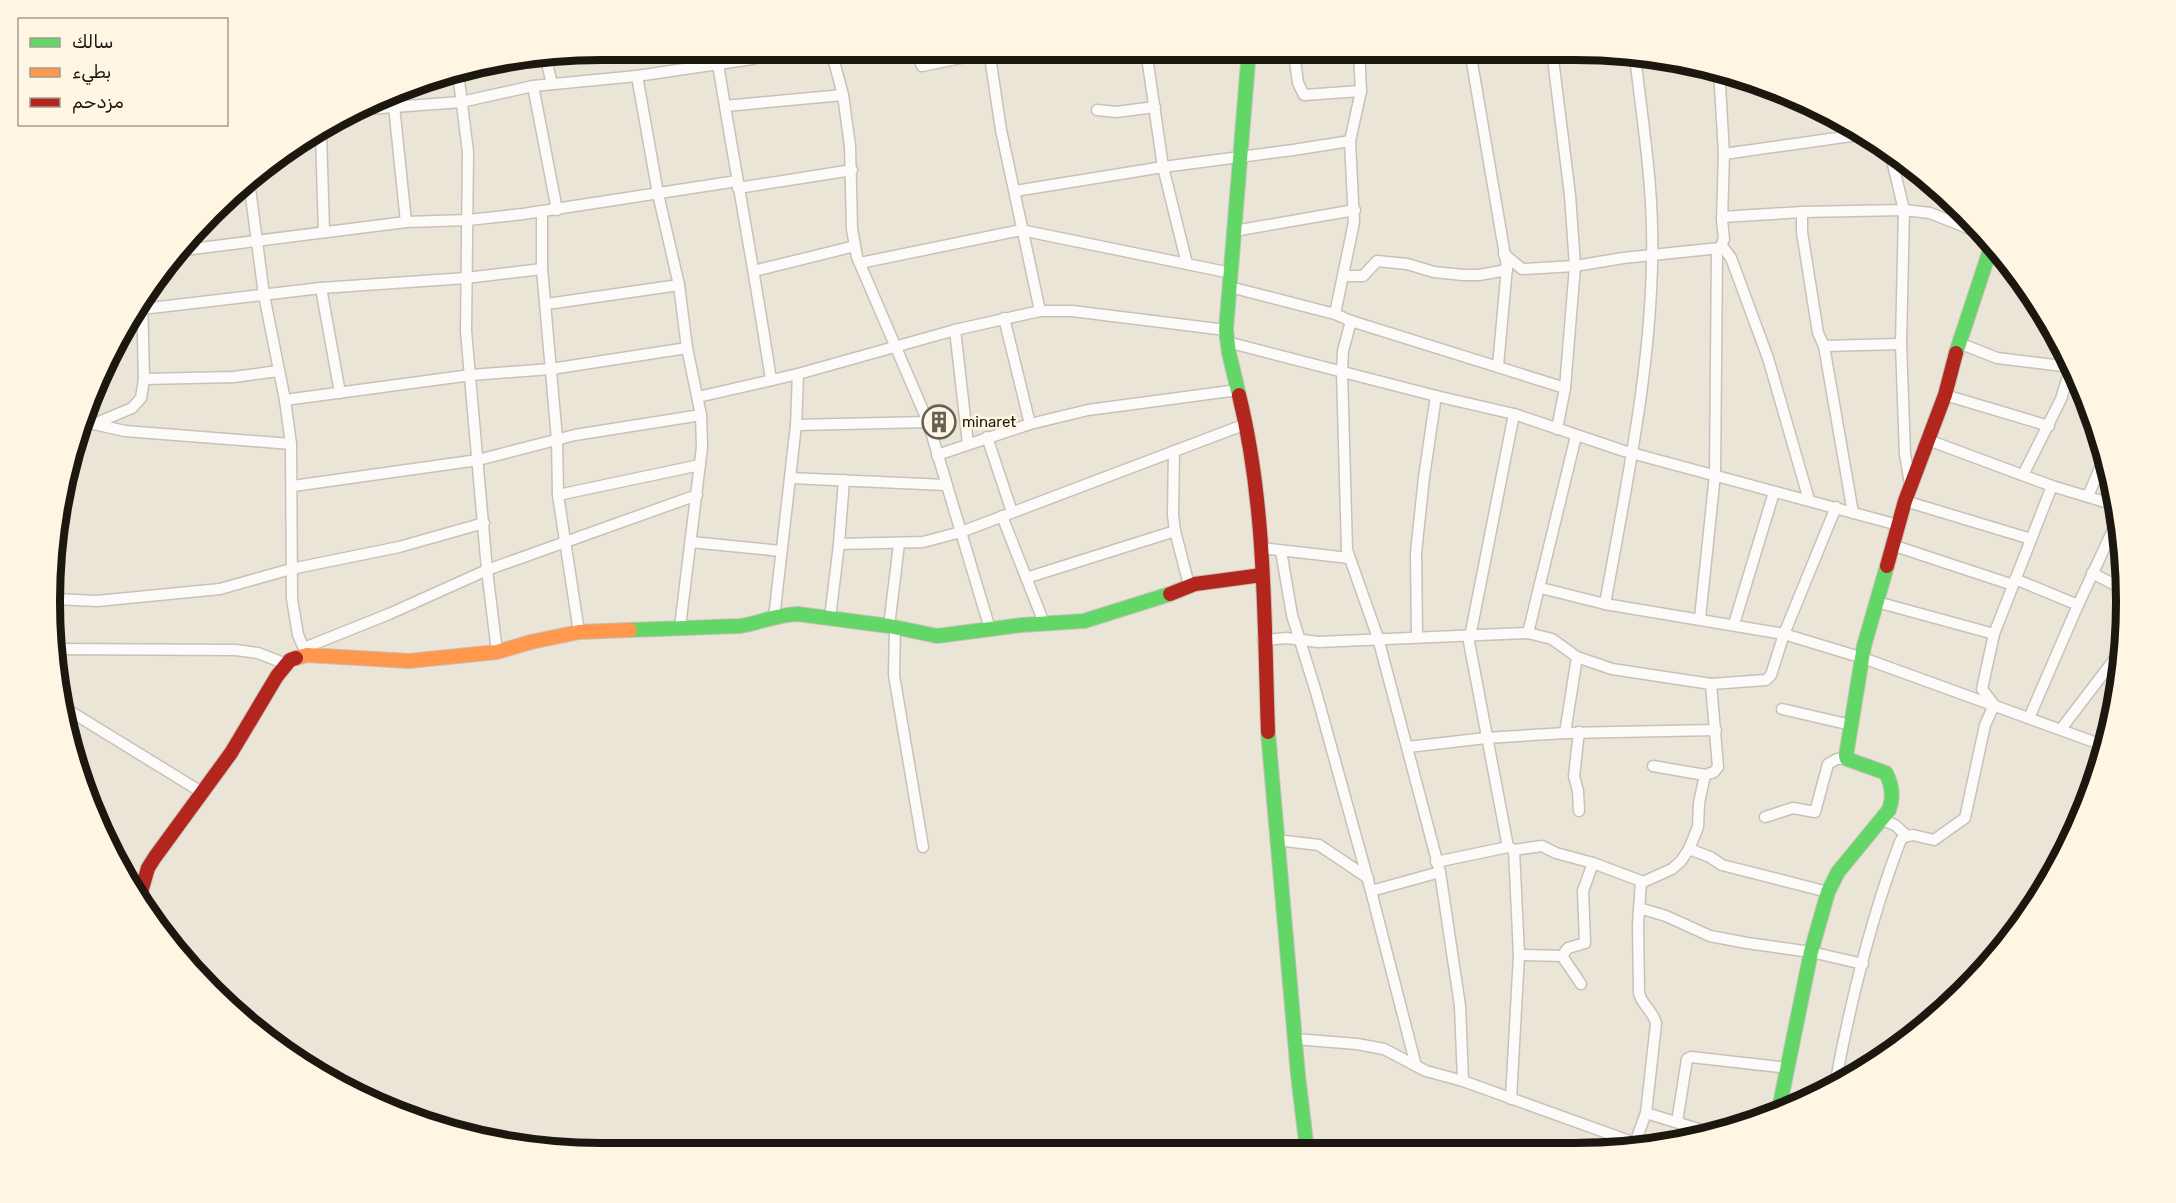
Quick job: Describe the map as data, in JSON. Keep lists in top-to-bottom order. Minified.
{"places":{"building":["minaret"]},"legend":["سالك","بطيء","مزدحم"]}
